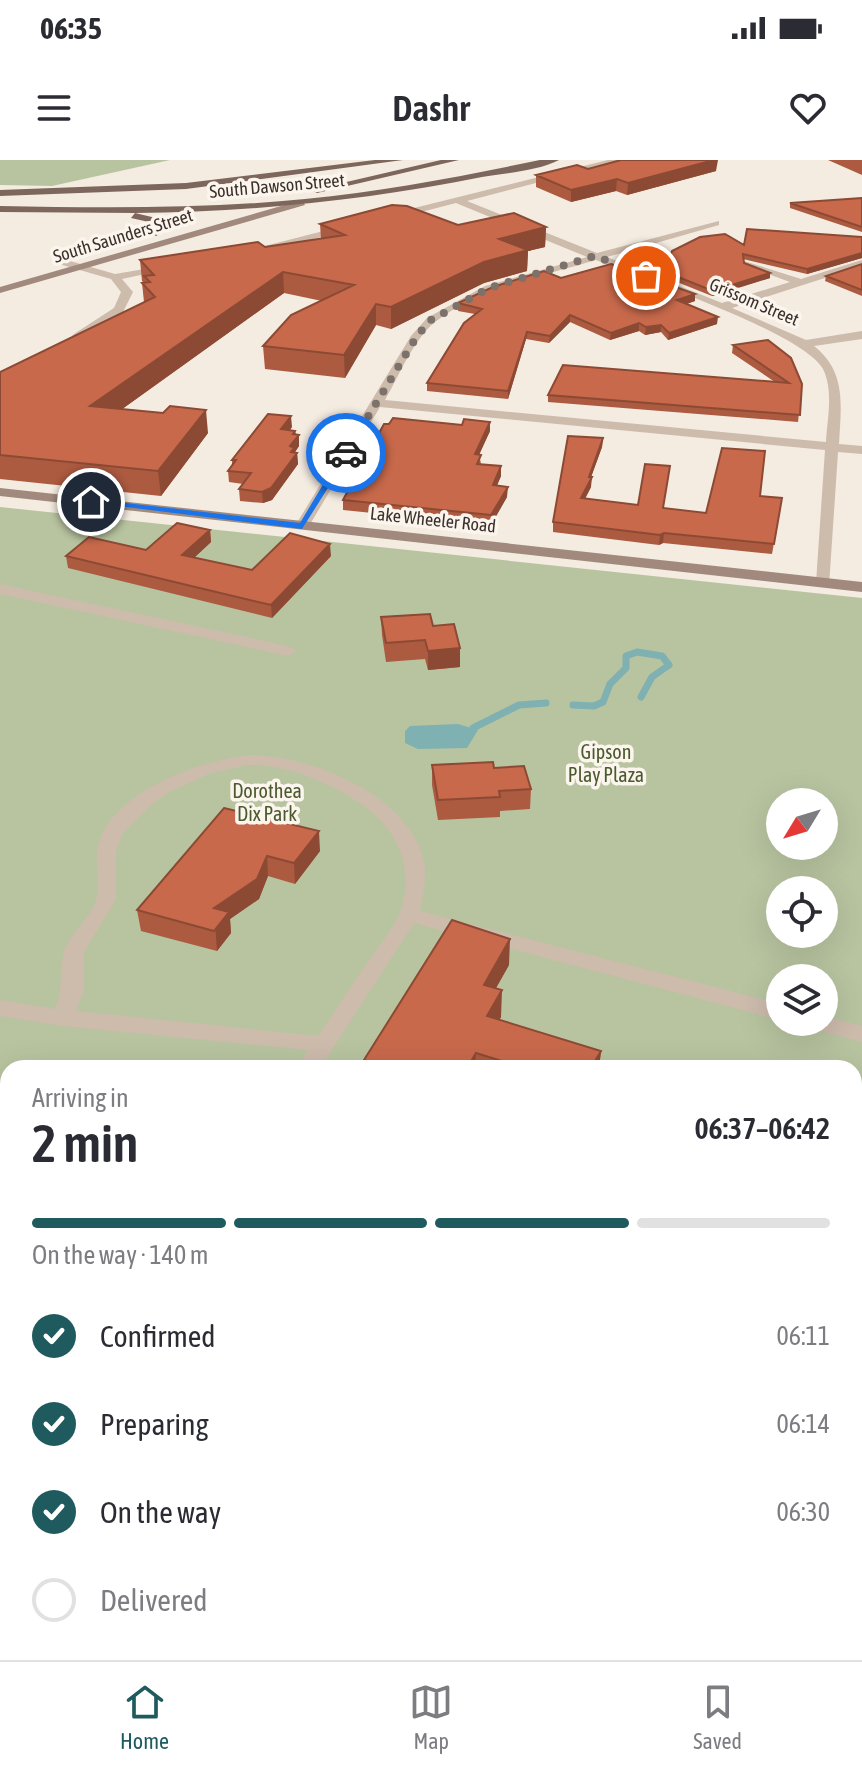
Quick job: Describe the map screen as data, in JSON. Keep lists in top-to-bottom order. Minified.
{"streets":{"main road":["South Dawson Street","South Saunders Street","Lake Wheeler Road"],"street":["Grissom Street"]},"crossings":[["South Dawson Street","South Saunders Street"],["Grissom Street","Lake Wheeler Road"]],"parks":["Gipson Play Plaza","Dorothea Dix Park"],"north":"bottom left","page":{"status":"06:35","header":"Dashr","heading":["2 min","Arriving in","06:37–06:42"],"bar":"On the way · 140 m","list":[["Confirmed","06:11"],["Preparing","06:14"],["On the way","06:30"],"Delivered"],"tabs":["Home","Map","Saved"]}}
